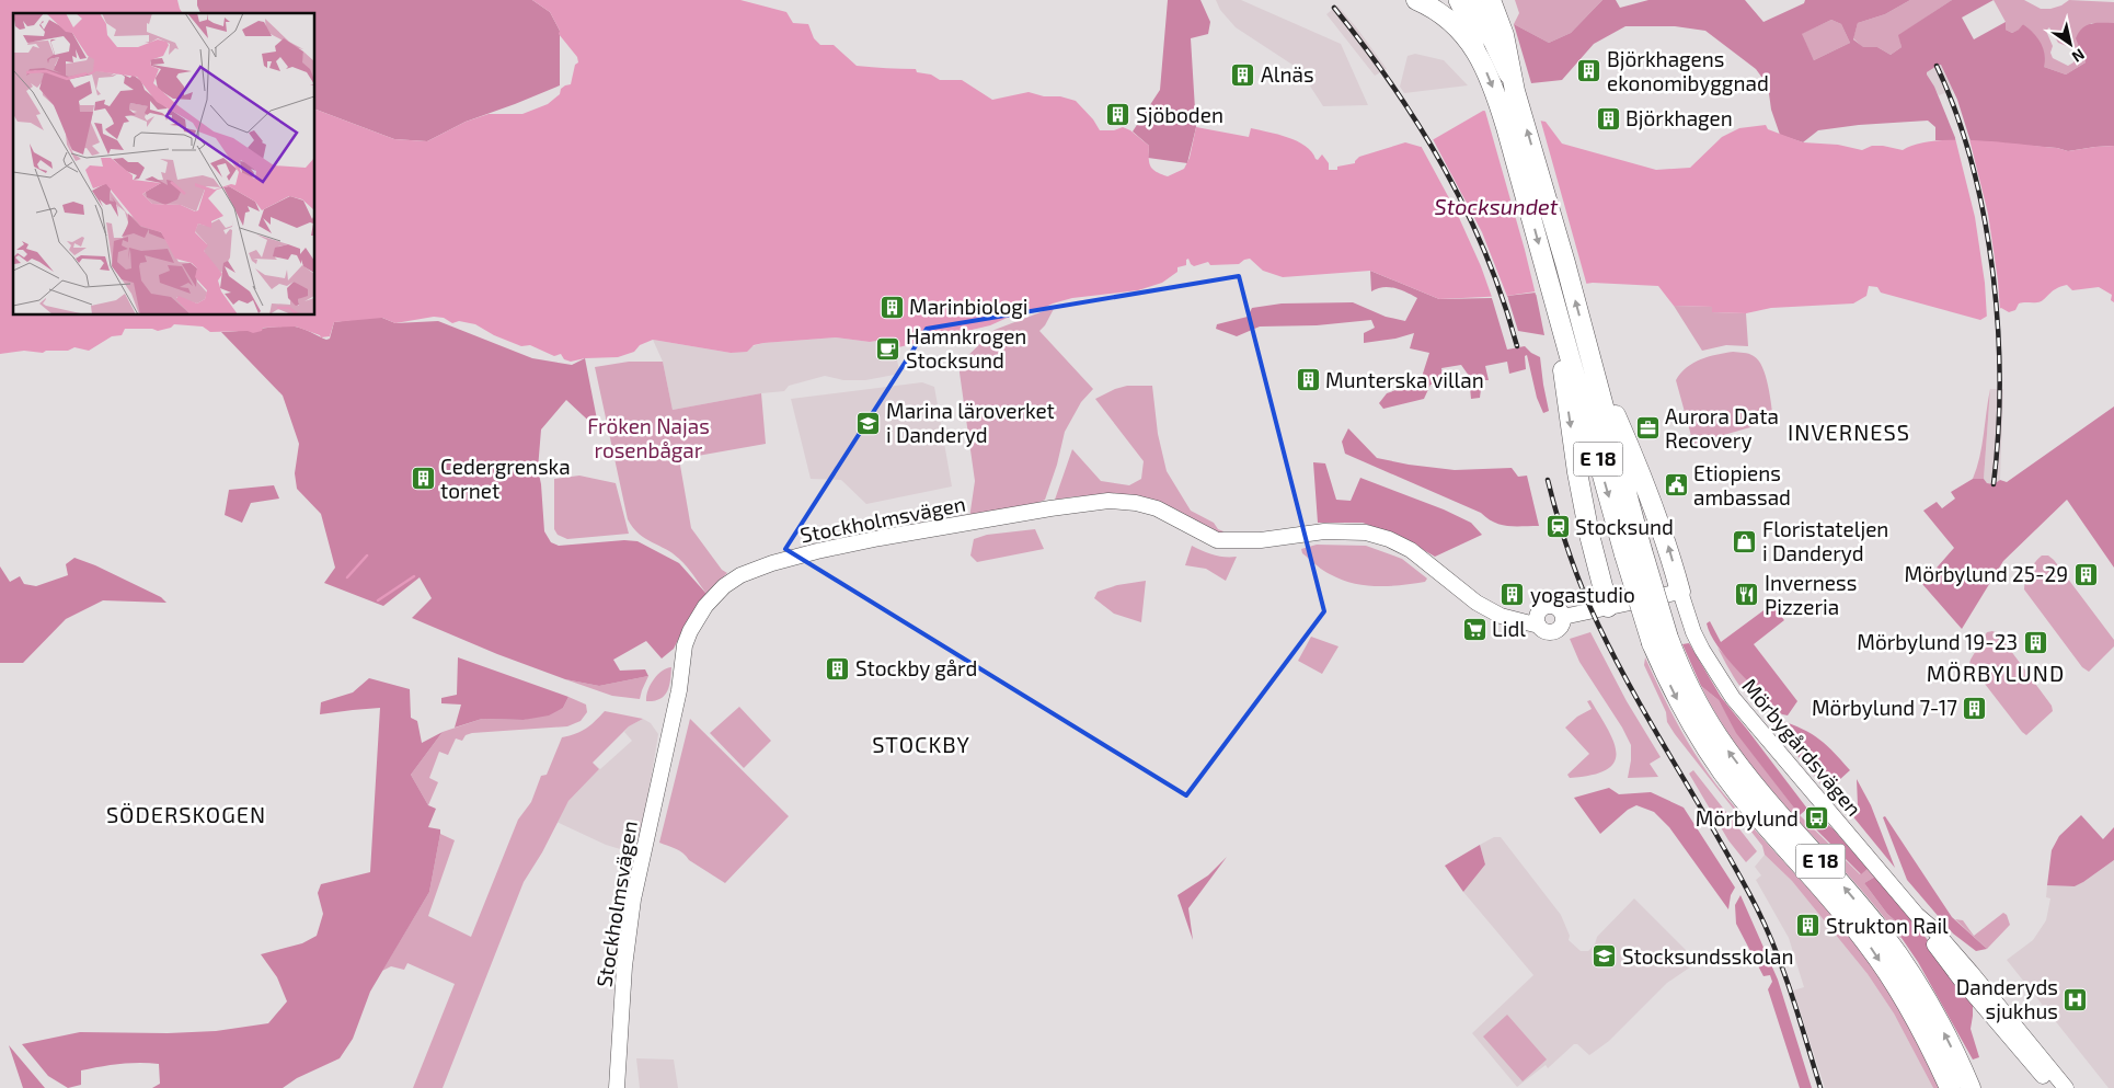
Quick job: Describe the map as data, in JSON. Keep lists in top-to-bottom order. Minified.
{"streets":{"highway":["E 18"],"street":["Stockholmsvägen","Mörbygårdsvägen"]},"districts":["INVERNESS","MÖRBYLUND","STOCKBY","SÖDERSKOGEN"],"water":["Stocksundet"],"parks":["Fröken Najas rosenbågar"],"places":{"building":["Björkhagens ekonomibyggnad","Alnäs","Sjöboden","Björkhagen","Marinbiologi","Munterska villan","Cedergrenska tornet","Mörbylund 25-29","yogastudio","Mörbylund 19-23","Stockby gård","Mörbylund 7-17","Strukton Rail"],"cafe":["Hamnkrogen Stocksund"],"school or university":["Marina läroverket i Danderyd","Stocksundsskolan"],"office":["Aurora Data Recovery"],"public building":["Etiopiens ambassad"],"station":["Stocksund"],"shop":["Floristateljen i Danderyd"],"restaurant":["Inverness Pizzeria"],"supermarket":["Lidl"],"bus stop":["Mörbylund"],"hospital":["Danderyds sjukhus"]},"north":"bottom right"}
